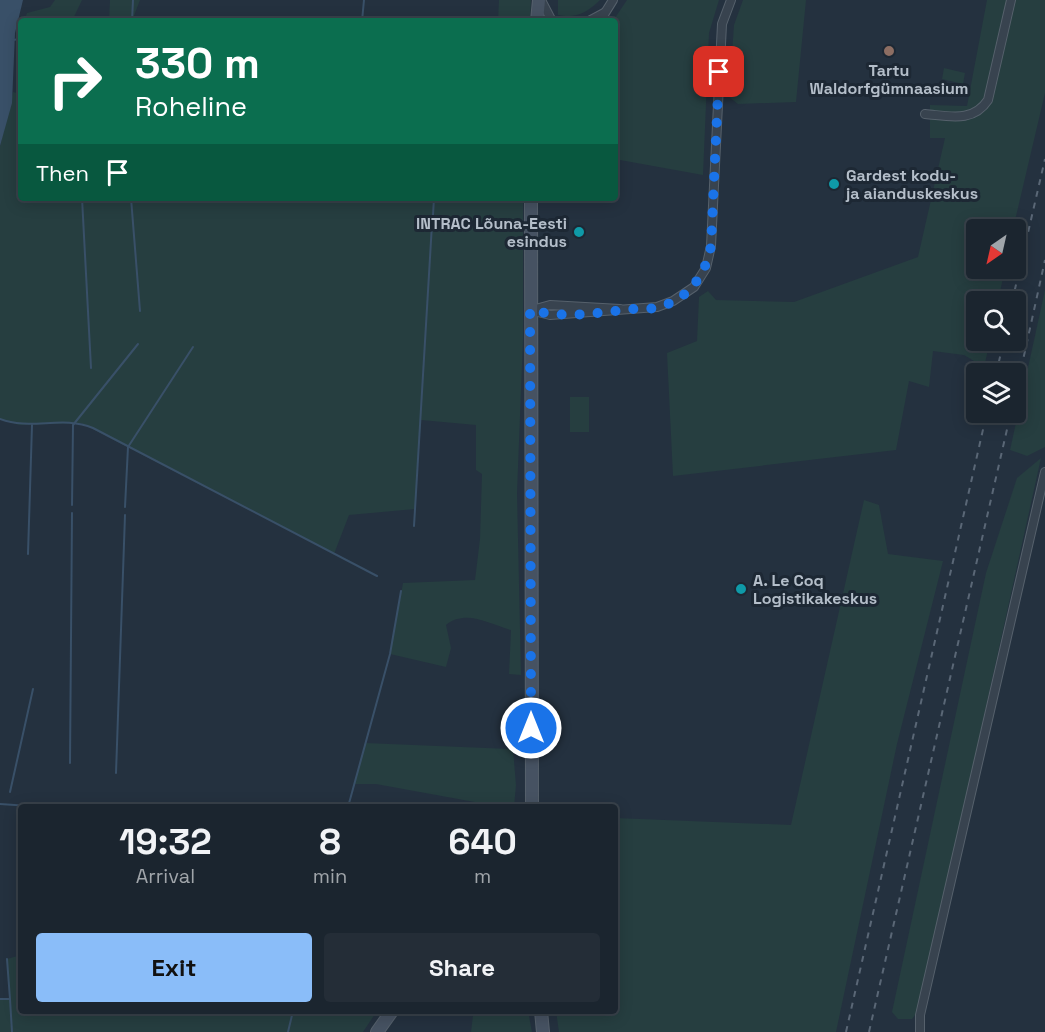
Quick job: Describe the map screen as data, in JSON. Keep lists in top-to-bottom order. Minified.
{"places":["Tartu Waldorfgümnaasium","Gardest kodu- ja aianduskeskus","INTRAC Lõuna-Eesti esindus","A. Le Coq Logistikakeskus"],"north":"bottom left","page":{"turn":["330 m","Roheline"],"then":"Then","eta":["19:32","Arrival","8","min","640","m"],"buttons":["Exit","Share"]}}
